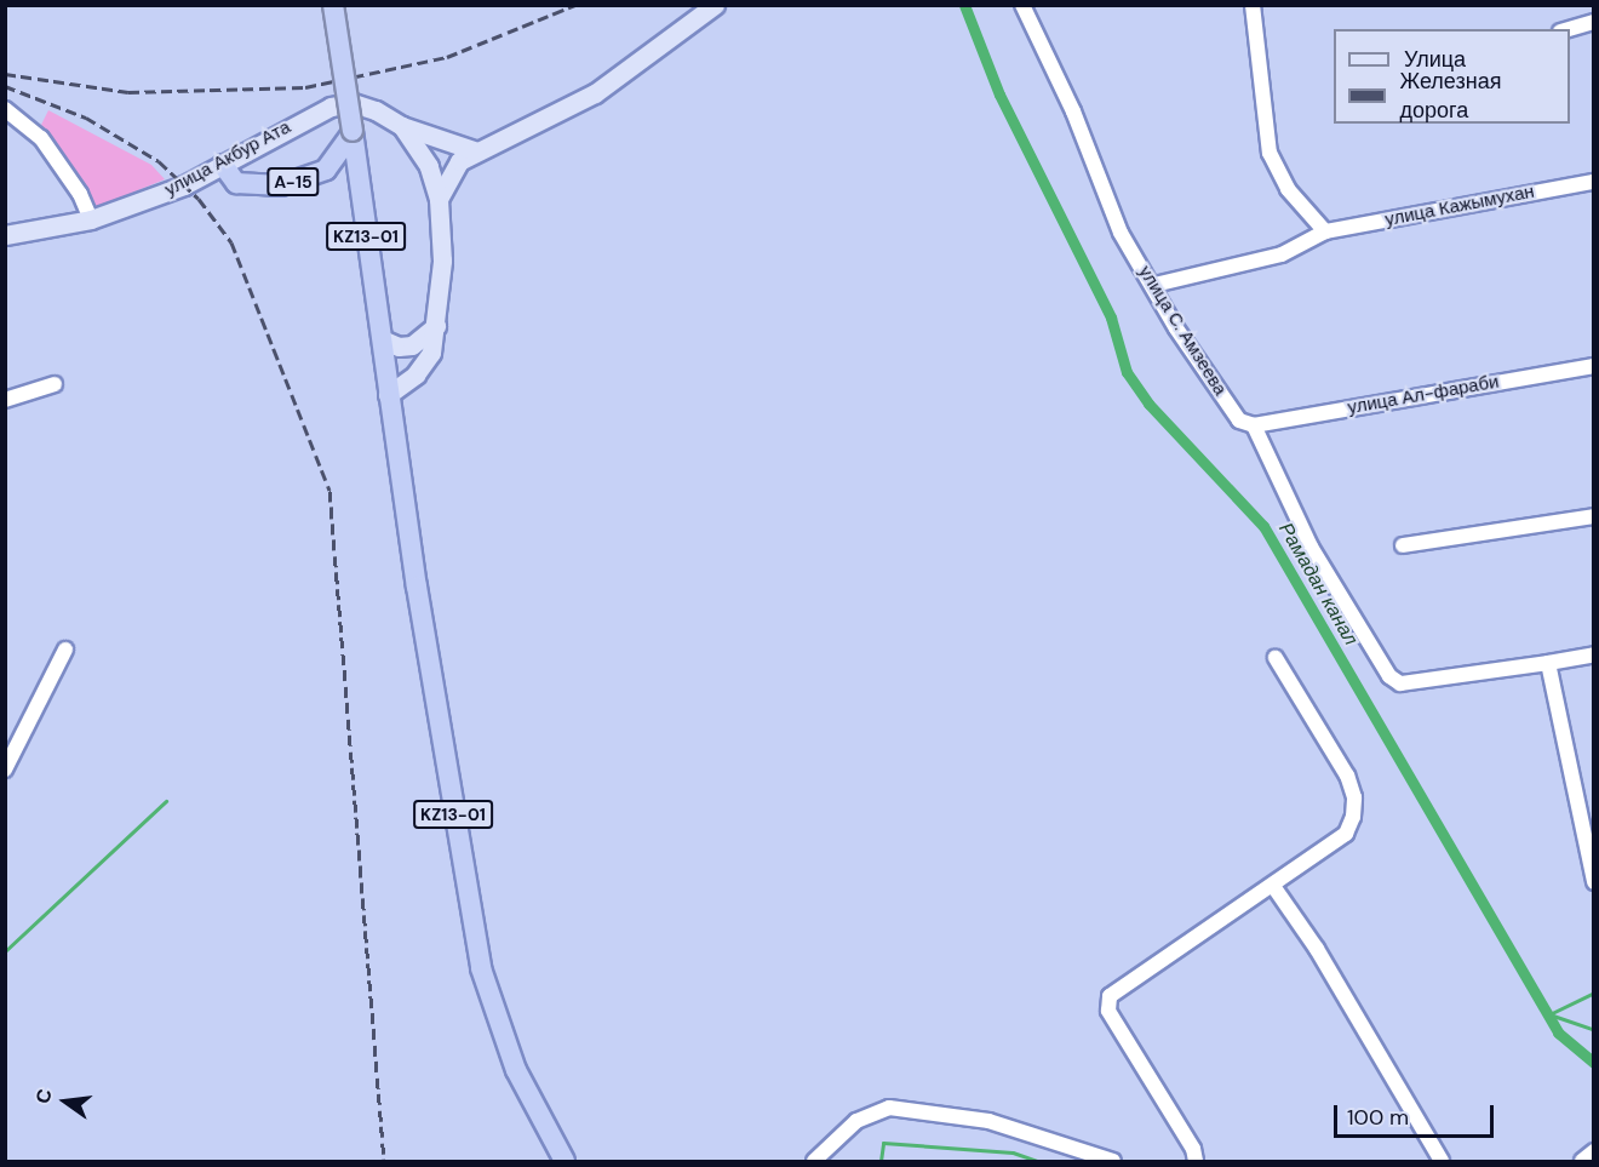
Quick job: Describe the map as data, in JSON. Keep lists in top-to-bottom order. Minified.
{"streets":{"highway":["A-15","KZ13-01"],"main road":["улица Акбур Ата"],"street":["улица Кажымухан","улица С. Амзеева","улица Ал-фараби"]},"crossings":[["улица Акбур Ата","A-15"],["A-15","KZ13-01"],["улица Кажымухан","улица С. Амзеева"],["улица С. Амзеева","улица Ал-фараби"]],"water":["Рамадан канал"],"legend":["Улица","Железная дорога"],"scale_bar":"100 m","north":"left"}
